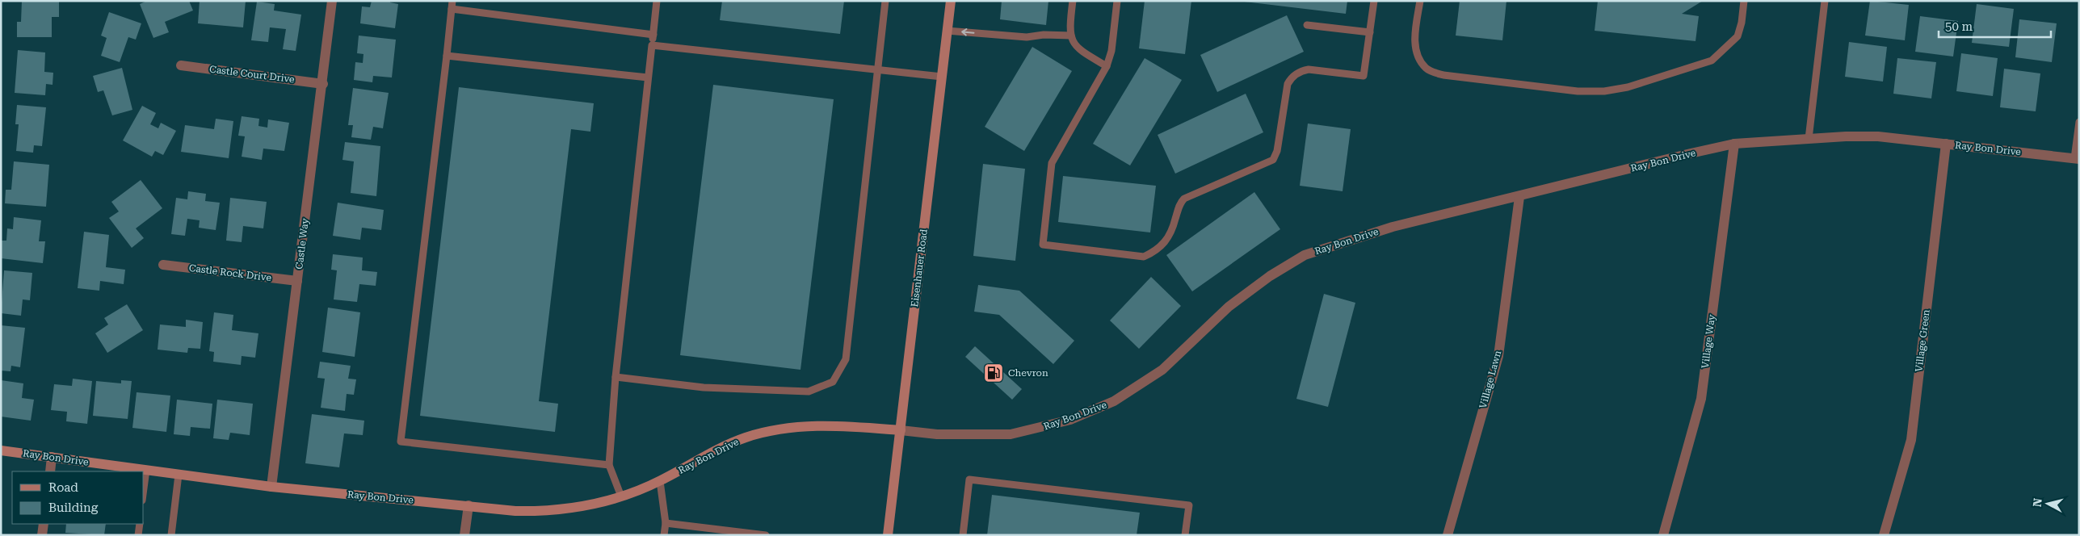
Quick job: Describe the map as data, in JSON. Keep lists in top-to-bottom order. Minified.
{"streets":{"street":["Castle Court Drive","Ray Bon Drive","Castle Way","Eisenhauer Road","Castle Rock Drive","Village Green","Village Way","Village Lawn"]},"crossings":[["Castle Court Drive","Castle Way"],["Ray Bon Drive","Castle Way"],["Ray Bon Drive","Eisenhauer Road"],["Ray Bon Drive","Village Green"],["Ray Bon Drive","Village Way"],["Ray Bon Drive","Village Lawn"],["Castle Way","Castle Rock Drive"]],"places":{"fuel station":["Chevron"]},"legend":["Road","Building"],"scale_bar":"50 m","north":"left"}
